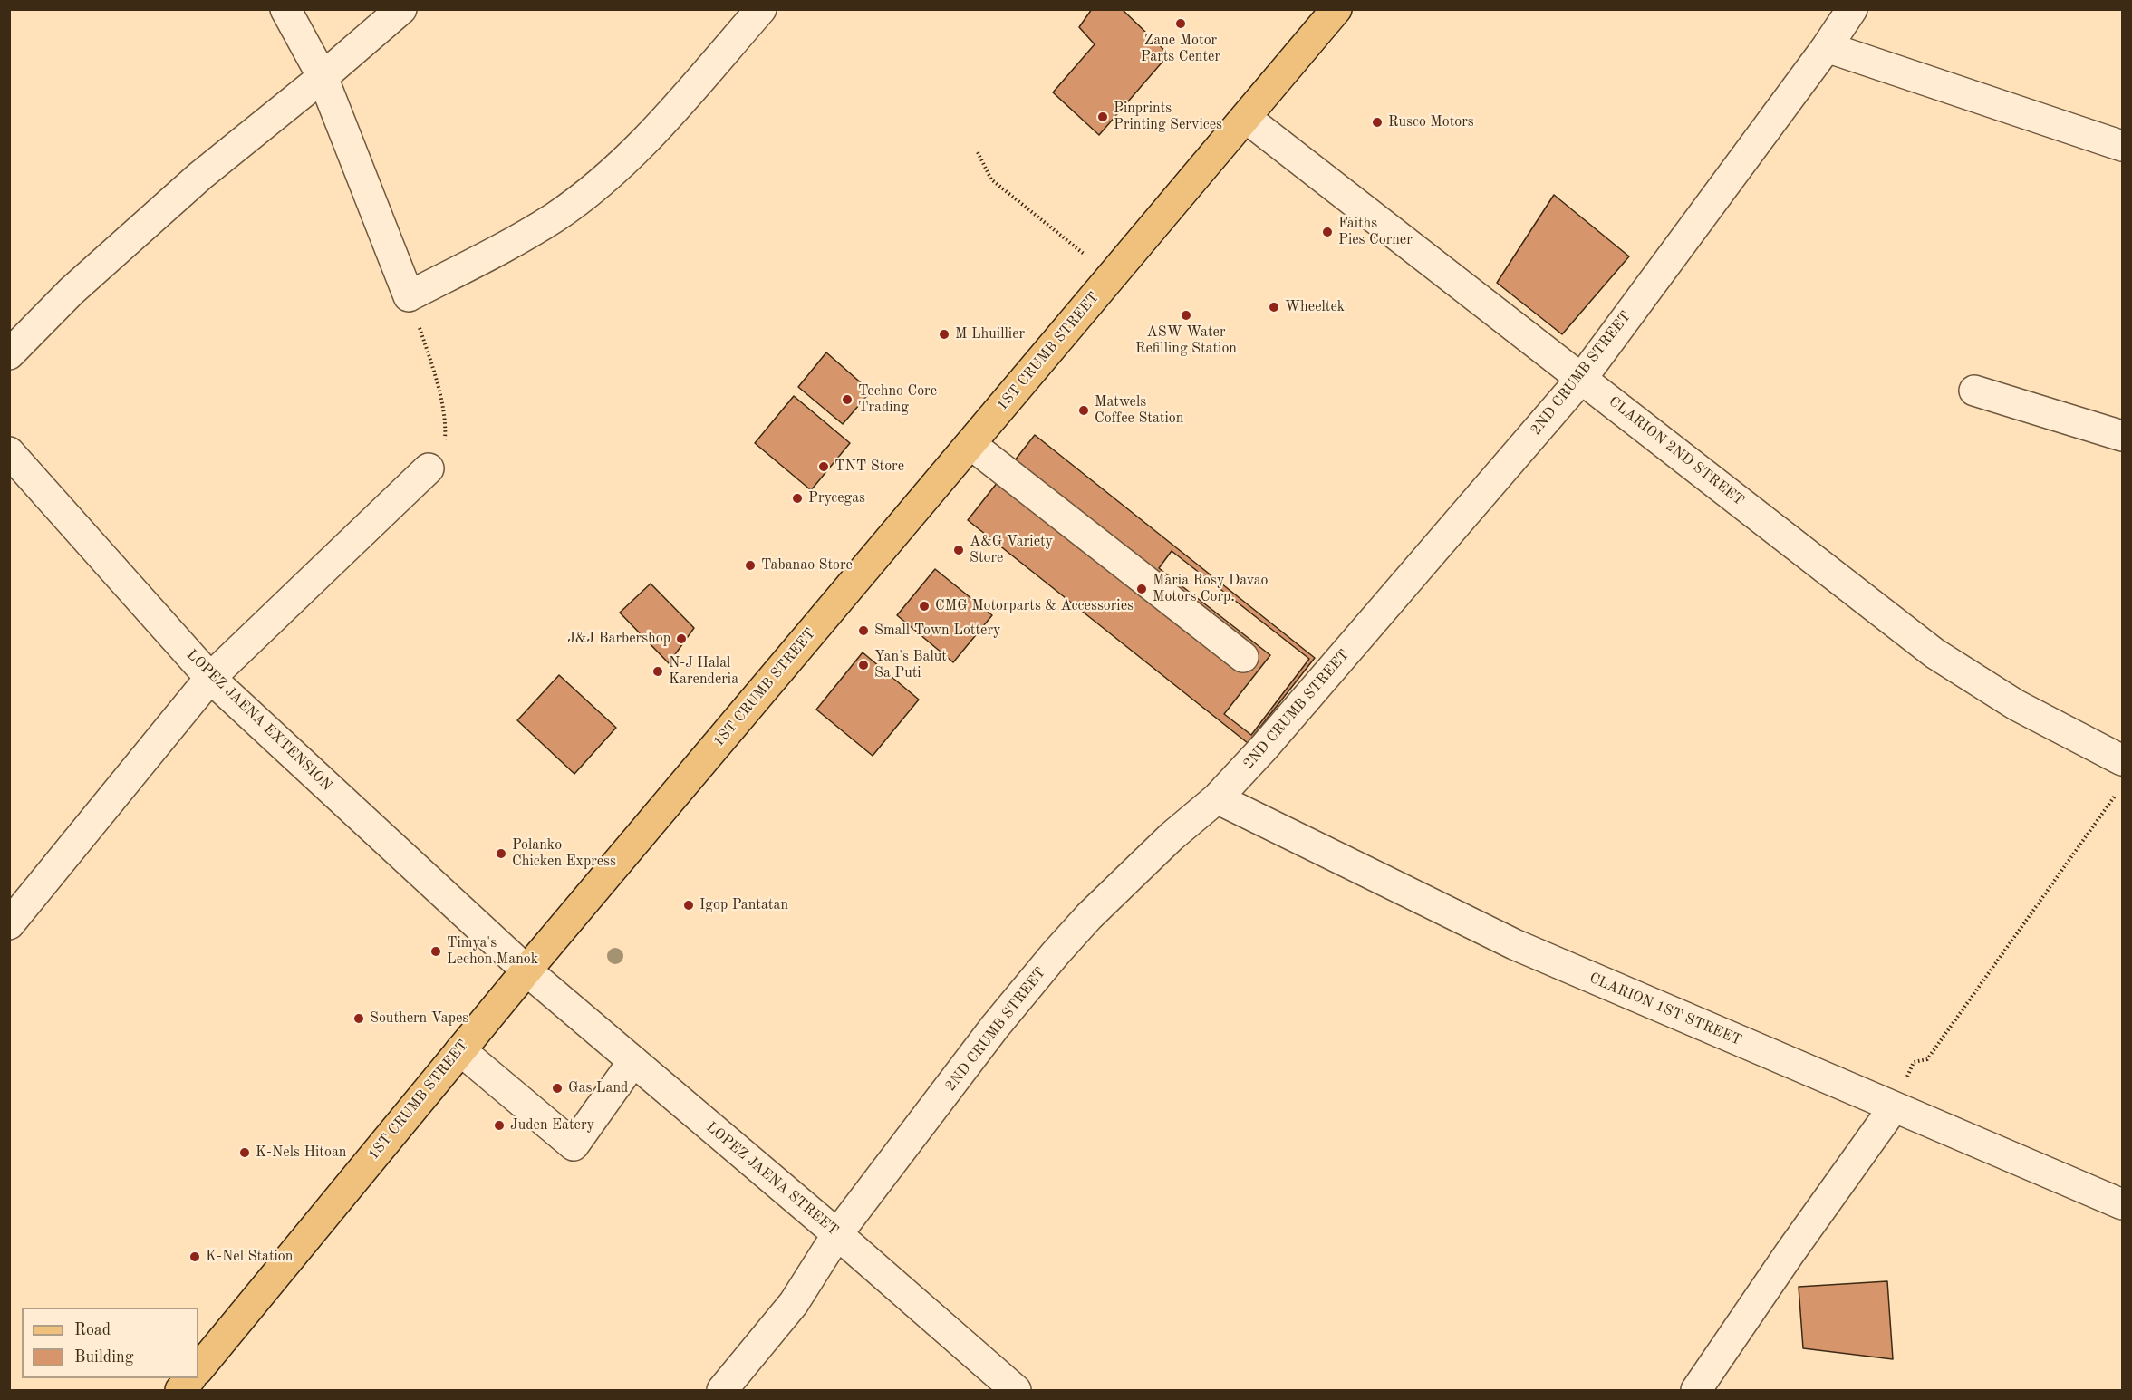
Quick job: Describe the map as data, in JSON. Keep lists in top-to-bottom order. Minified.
{"streets":{"main road":["1ST CRUMB STREET"],"street":["2ND CRUMB STREET","CLARION 2ND STREET","LOPEZ JAENA EXTENSION","CLARION 1ST STREET","LOPEZ JAENA STREET"]},"crossings":[["1ST CRUMB STREET","CLARION 2ND STREET"],["1ST CRUMB STREET","LOPEZ JAENA EXTENSION"],["1ST CRUMB STREET","LOPEZ JAENA STREET"],["2ND CRUMB STREET","CLARION 2ND STREET"],["2ND CRUMB STREET","CLARION 1ST STREET"],["2ND CRUMB STREET","LOPEZ JAENA STREET"],["LOPEZ JAENA EXTENSION","LOPEZ JAENA STREET"]],"places":["Zane Motor Parts Center","Pinprints Printing Services","Rusco Motors","Faiths Pies Corner","Wheeltek","ASW Water Refilling Station","M Lhuillier","Techno Core Trading","Matwels Coffee Station","TNT Store","Prycegas","A&G Variety Store","Tabanao Store","Maria Rosy Davao Motors Corp.","CMG Motorparts & Accessories","Small Town Lottery","J&J Barbershop","Yan's Balut Sa Puti","N-J Halal Karenderia","Polanko Chicken Express","Igop Pantatan","Timya's Lechon Manok","Southern Vapes","Gas Land","Juden Eatery","K-Nels Hitoan","K-Nel Station"],"legend":["Road","Building"]}
